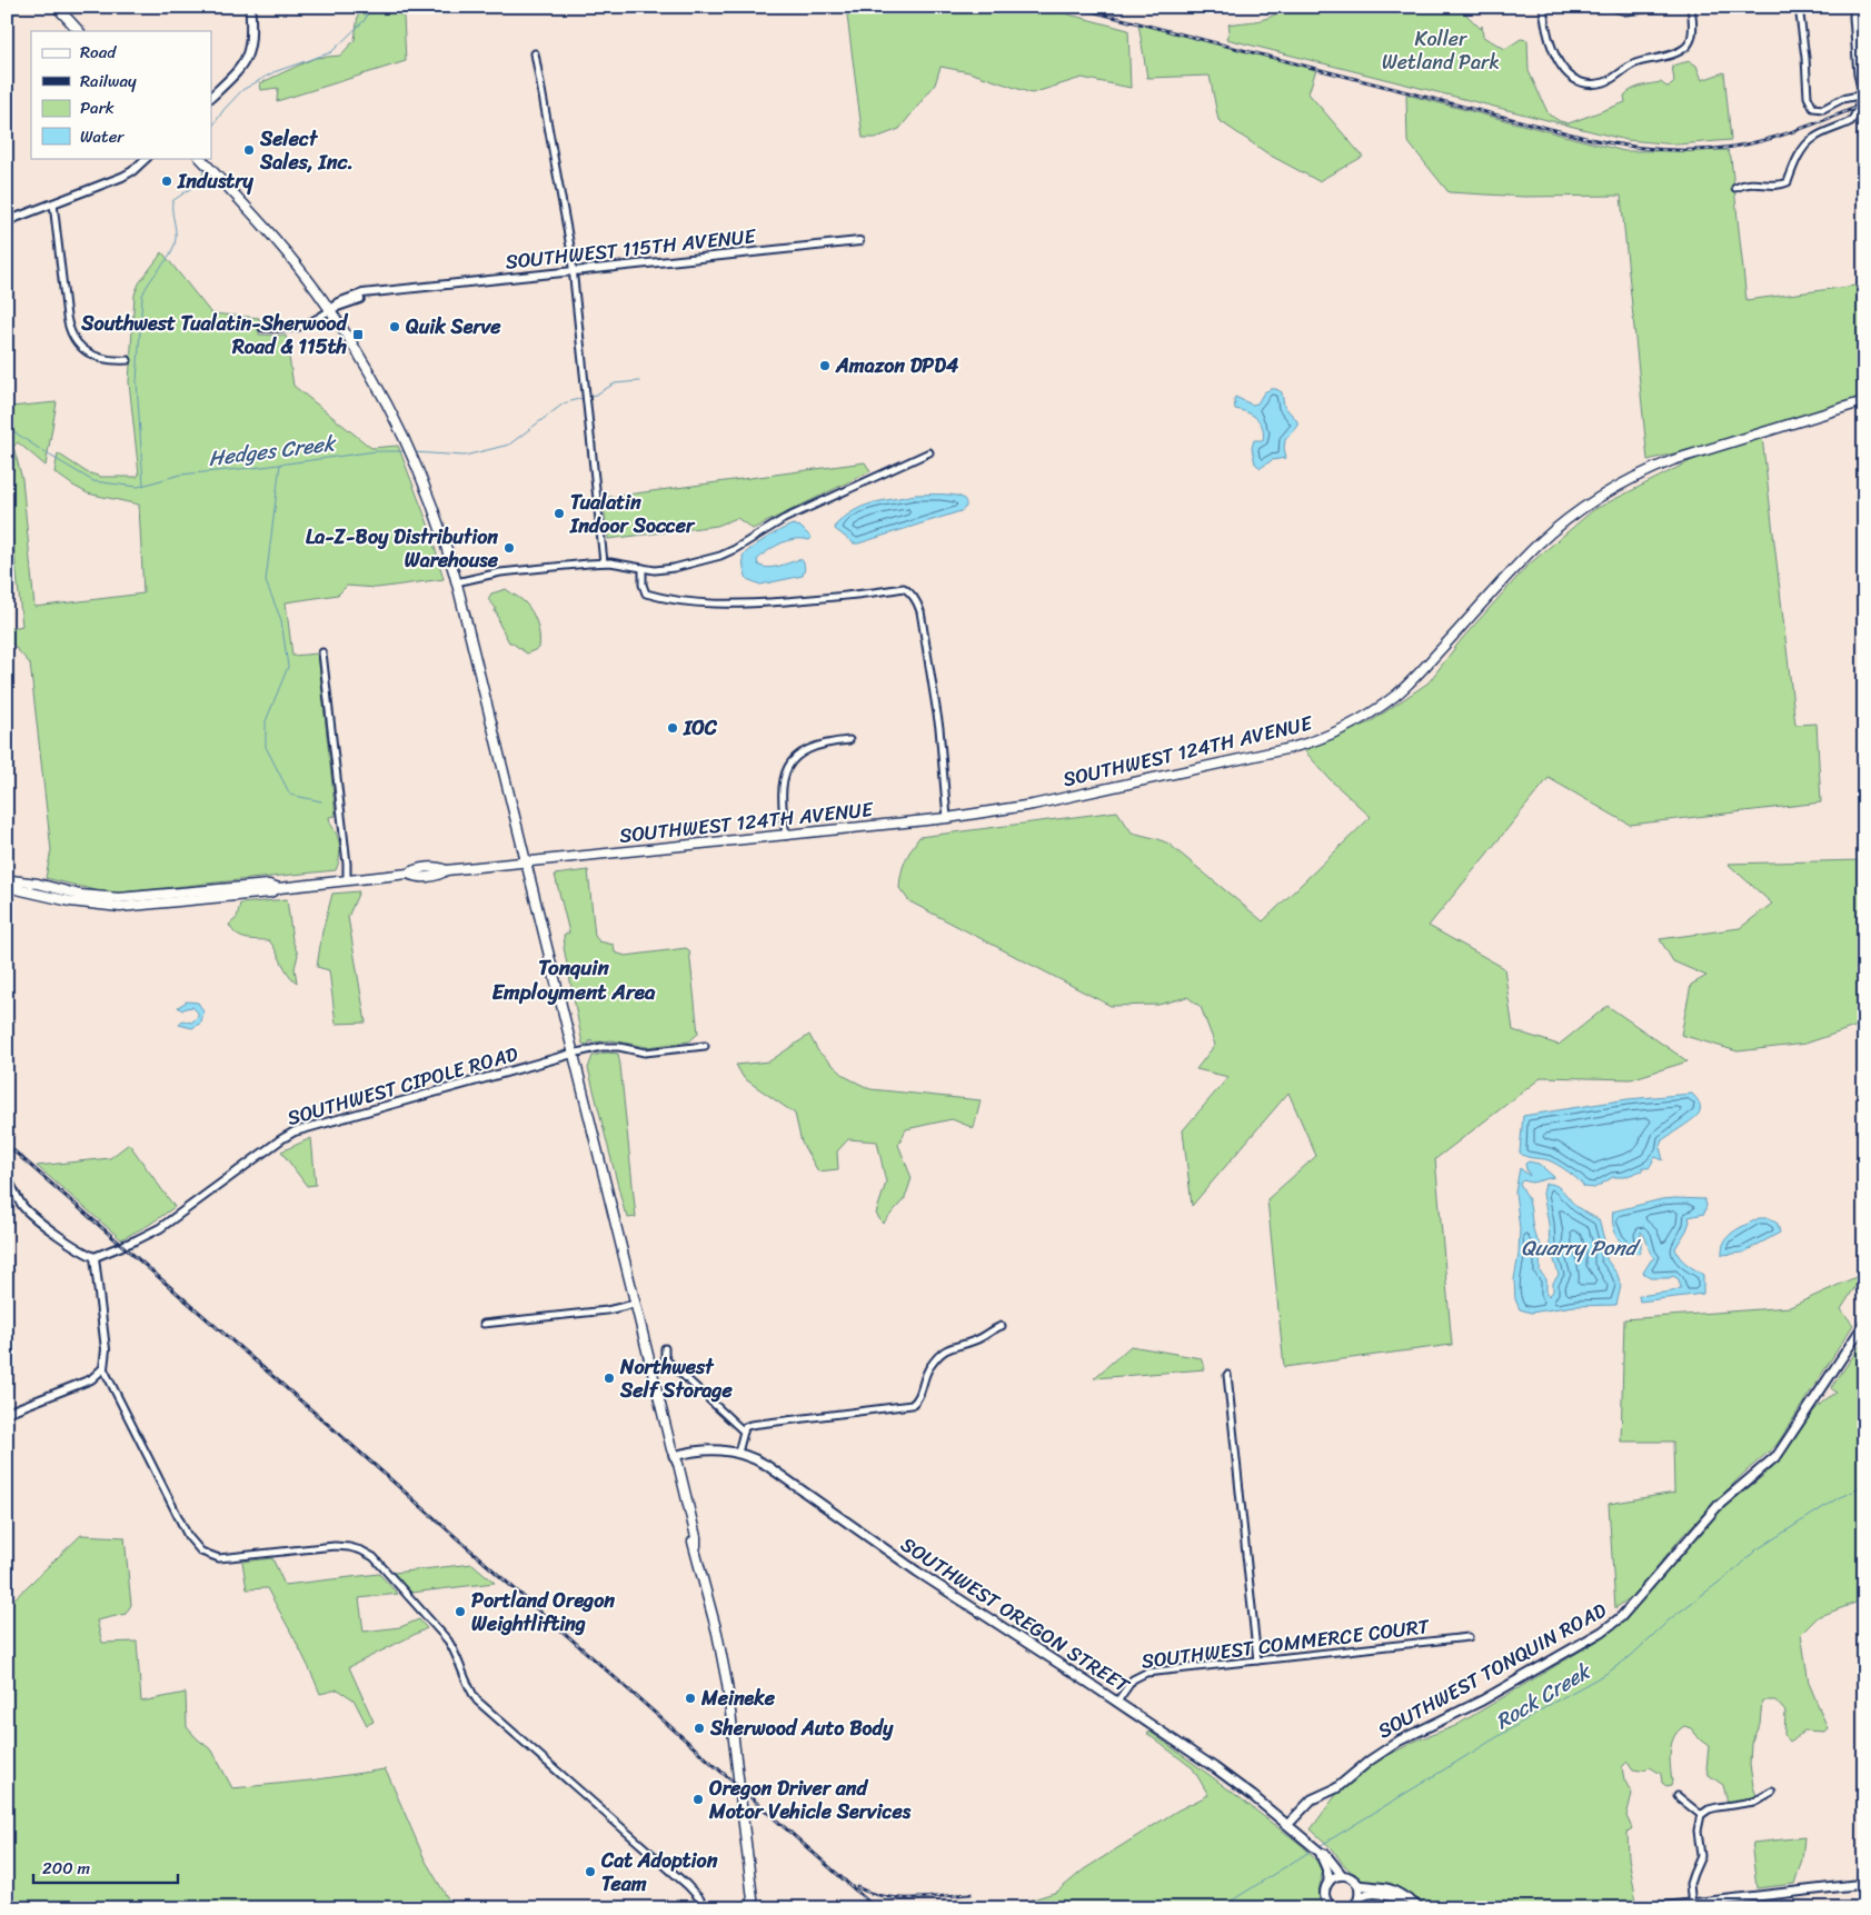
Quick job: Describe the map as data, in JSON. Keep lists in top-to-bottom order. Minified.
{"streets":{"main road":["SOUTHWEST 124TH AVENUE","SOUTHWEST OREGON STREET","SOUTHWEST TONQUIN ROAD"],"street":["SOUTHWEST 115TH AVENUE","SOUTHWEST CIPOLE ROAD","SOUTHWEST COMMERCE COURT"]},"crossings":[["SOUTHWEST OREGON STREET","SOUTHWEST COMMERCE COURT"],["SOUTHWEST OREGON STREET","SOUTHWEST TONQUIN ROAD"]],"districts":["Tonquin Employment Area"],"water":["Hedges Creek","Quarry Pond","Rock Creek"],"parks":["Koller Wetland Park"],"places":{"other":["Select Sales, Inc.","Industry","Quik Serve","Amazon DPD4","Tualatin Indoor Soccer","La-Z-Boy Distribution Warehouse","IOC","Northwest Self Storage","Portland Oregon Weightlifting","Meineke","Sherwood Auto Body","Oregon Driver and Motor Vehicle Services","Cat Adoption Team"],"transit":["Southwest Tualatin-Sherwood Road & 115th"]},"legend":["Road","Railway","Park","Water"],"scale_bar":"200 m"}
